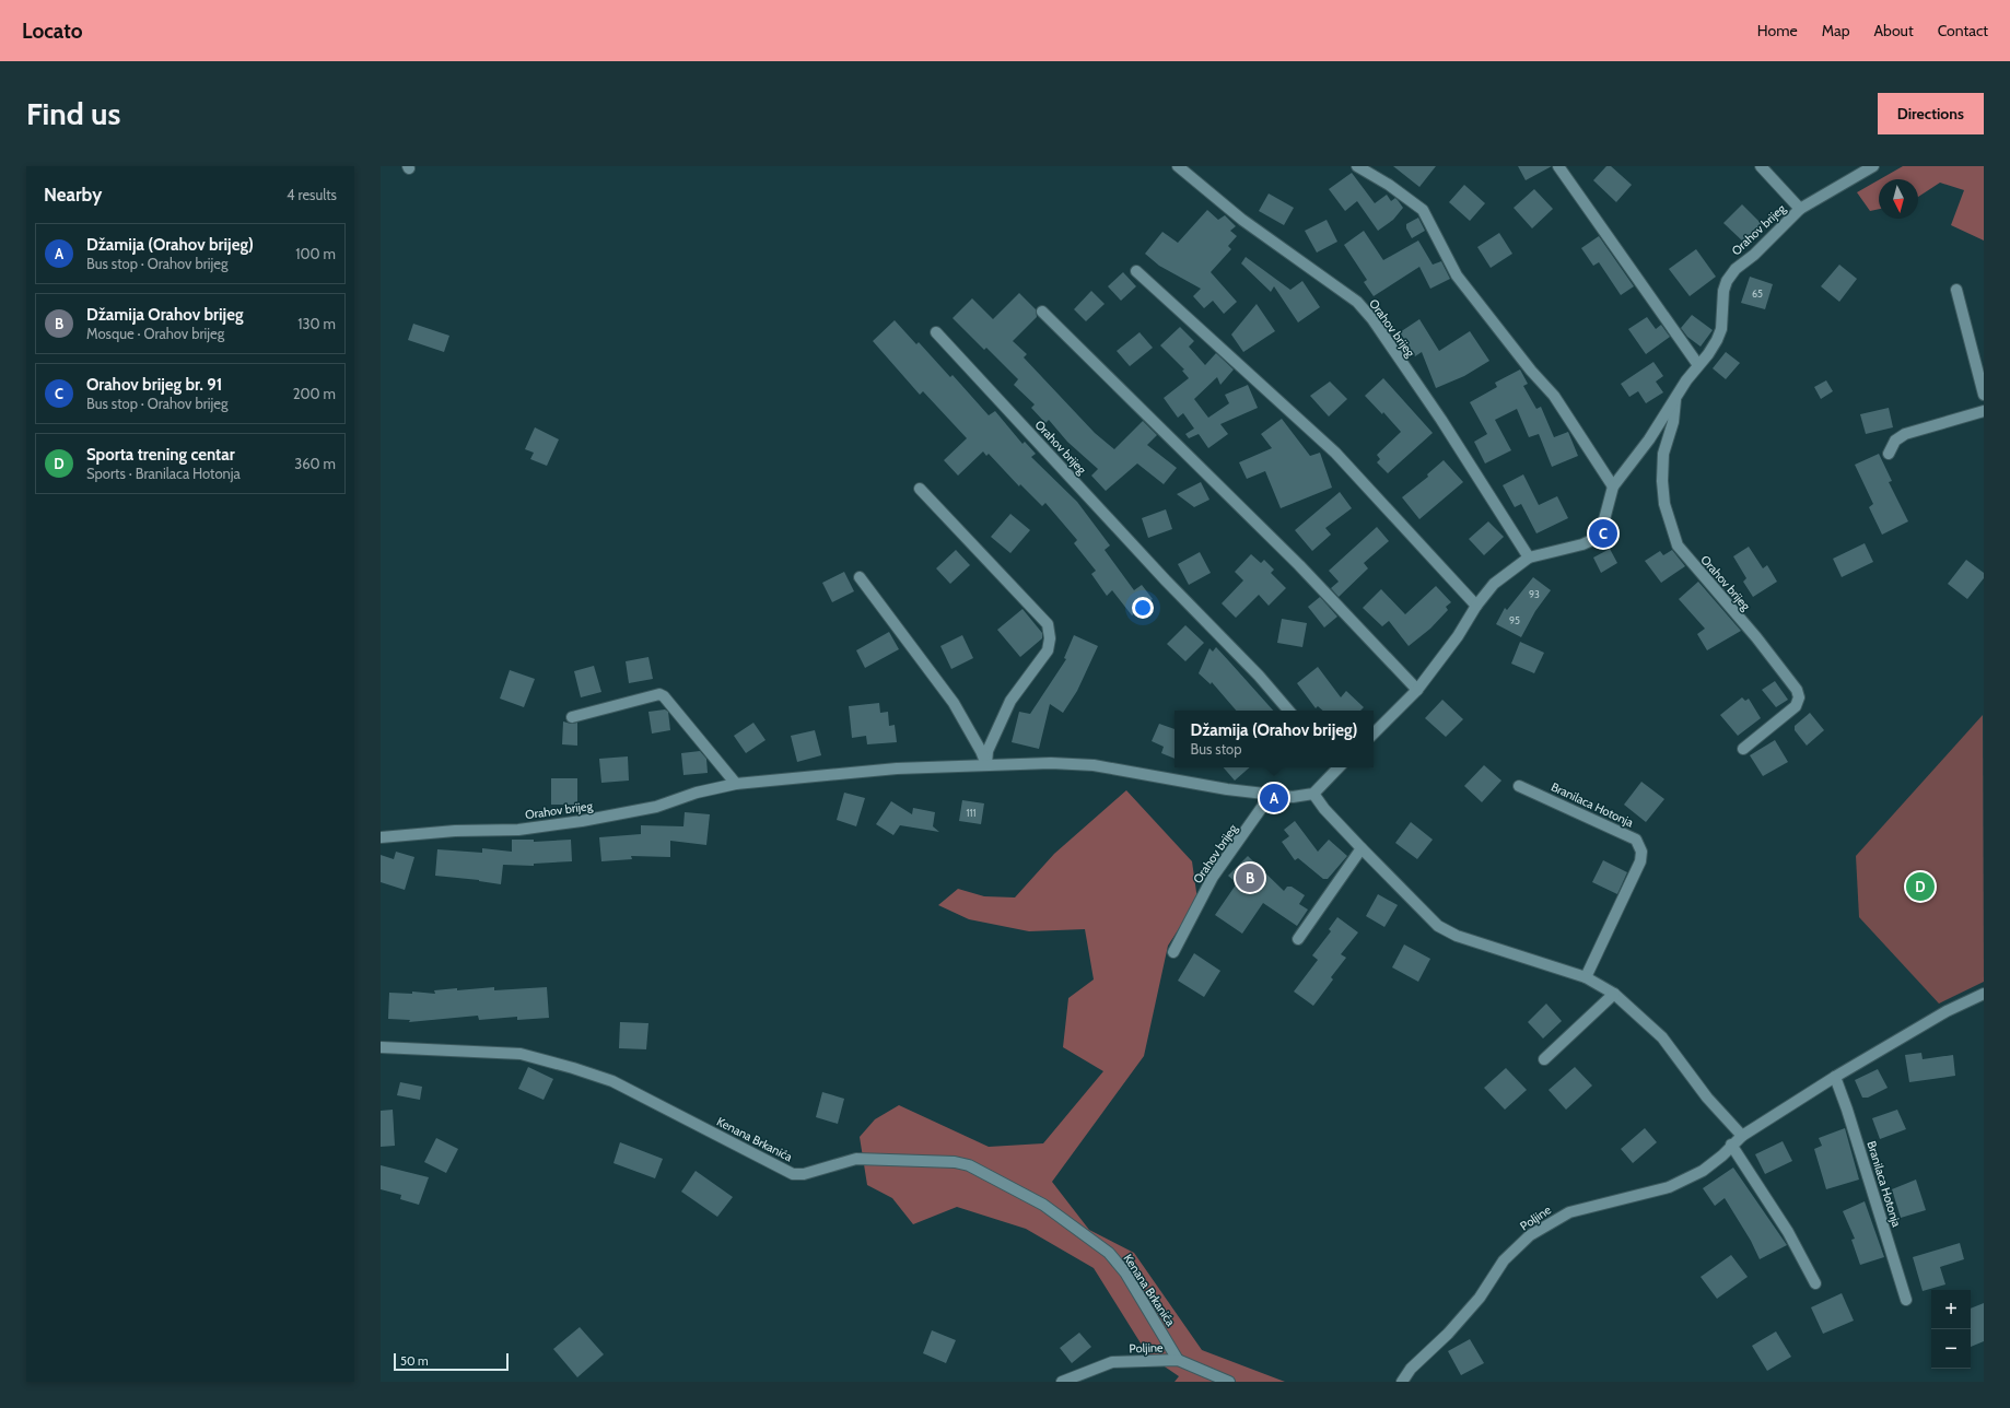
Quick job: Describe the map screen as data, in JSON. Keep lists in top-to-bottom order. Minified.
{"streets":{"street":["Orahov brijeg","Branilaca Hotonja","Kenana Brkanića","Poljine"]},"crossings":[["Kenana Brkanića","Poljine"]],"house_numbers":["65","93","95","111"],"scale_bar":"50 m","north":"bottom","page":{"header":"Locato","nav":["Home","Map","About","Contact"],"buttons":"Directions","title":"Find us","heading":["Nearby","4 results"],"list":[{"mark":"A","name":"Džamija (Orahov brijeg)","note":"Bus stop · Orahov brijeg","value":"100 m"},{"mark":"B","name":"Džamija Orahov brijeg","note":"Mosque · Orahov brijeg","value":"130 m"},{"mark":"C","name":"Orahov brijeg br. 91","note":"Bus stop · Orahov brijeg","value":"200 m"},{"mark":"D","name":"Sporta trening centar","note":"Sports · Branilaca Hotonja","value":"360 m"}],"pins":["C","A","B","D"],"popup":["Džamija (Orahov brijeg)","Bus stop"],"map_buttons":["+","−"],"scale":"50 m"}}
